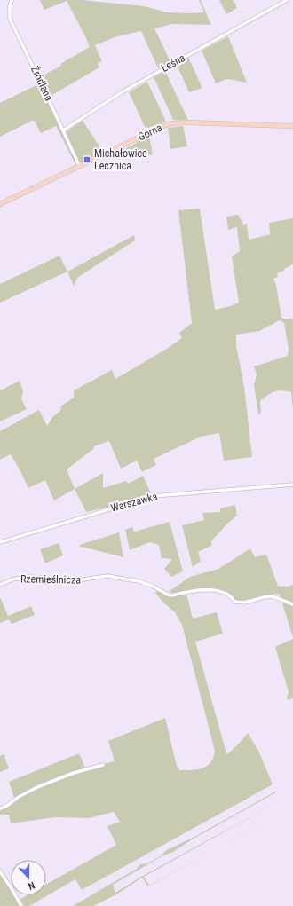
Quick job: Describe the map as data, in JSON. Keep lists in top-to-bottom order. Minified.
{"streets":{"street":["Leśna","Źródlana","Górna","Warszawka","Rzemieślnicza"]},"crossings":[["Leśna","Źródlana"],["Źródlana","Górna"]],"places":{"transit":["Michałowice Lecznica"]},"north":"bottom"}
